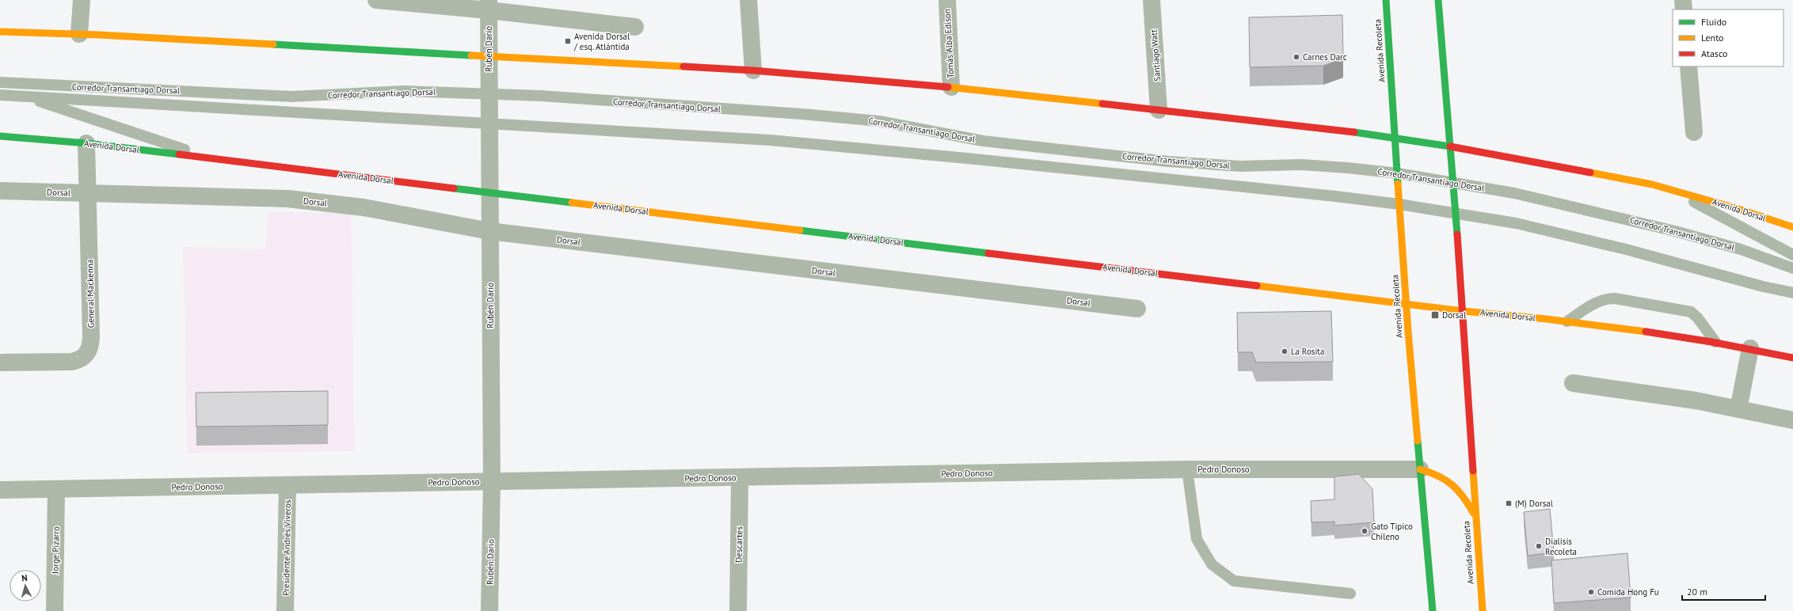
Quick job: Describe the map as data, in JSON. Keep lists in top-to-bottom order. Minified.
{"streets":{"main road":["Avenida Recoleta","Avenida Dorsal"],"street":["Tomás Alba Edison","Rubén Darío","Santiago Watt","Dorsal","General Mackenna","Pedro Donoso","Descartes","Presidente Andrés Viveros","Jorge Pizarro"],"lane":["Corredor Transantiago Dorsal"]},"crossings":[["Tomás Alba Edison","Avenida Dorsal"],["Rubén Darío","Corredor Transantiago Dorsal"],["Rubén Darío","Avenida Dorsal"],["Rubén Darío","Dorsal"],["Rubén Darío","Pedro Donoso"],["Avenida Recoleta","Corredor Transantiago Dorsal"],["Avenida Recoleta","Avenida Dorsal"],["Avenida Recoleta","Pedro Donoso"],["Santiago Watt","Avenida Dorsal"],["Avenida Dorsal","General Mackenna"],["Dorsal","General Mackenna"],["Pedro Donoso","Descartes"],["Pedro Donoso","Presidente Andrés Viveros"],["Pedro Donoso","Jorge Pizarro"]],"places":{"transit":["Avenida Dorsal / esq. Atlántida","Dorsal","(M) Dorsal"],"other":["Carnes Darc","La Rosita","Gato Tipico Chileno","Dialisis Recoleta","Comida Hong Fu"]},"legend":["Fluido","Lento","Atasco"],"scale_bar":"20 m","north":"top"}
